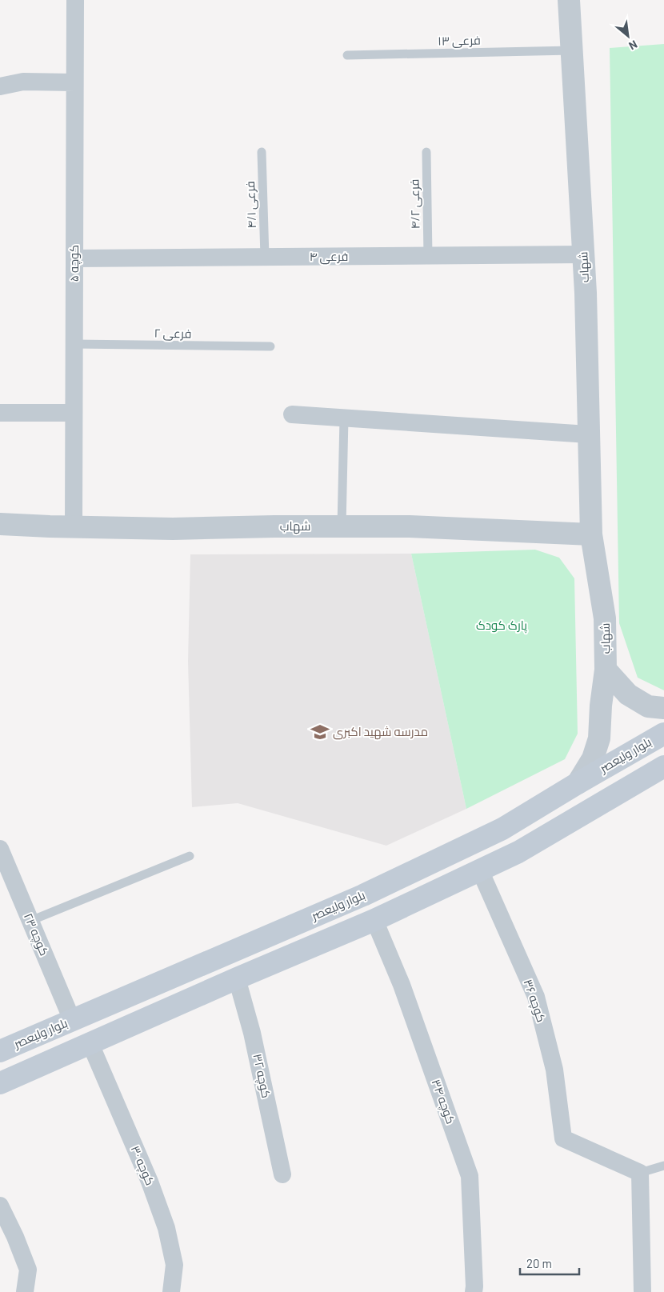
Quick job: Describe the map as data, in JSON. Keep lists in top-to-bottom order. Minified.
{"streets":{"main road":["بلوار ولیعصر"],"street":["فرعی ۴","کوچه ۵","شهاب","کوچه ۲۳","۳۶ کوچه","کوچه ۳۲","کوچه ۳۴","کوچه ۳۰"],"lane":["فرعی ۱۳","فرعی ۴/۲","فرعی ۴/۱","فرعی ۲"]},"crossings":[["فرعی ۱۳","شهاب"],["فرعی ۴/۲","فرعی ۴"],["فرعی ۴/۱","فرعی ۴"],["فرعی ۴","کوچه ۵"],["فرعی ۴","شهاب"],["کوچه ۵","شهاب"],["کوچه ۵","فرعی ۲"],["بلوار ولیعصر","کوچه ۲۳"]],"parks":["پارک کودک"],"places":{"school or university":["مدرسه شهید اکبری"]},"scale_bar":"20 m","north":"bottom right"}
